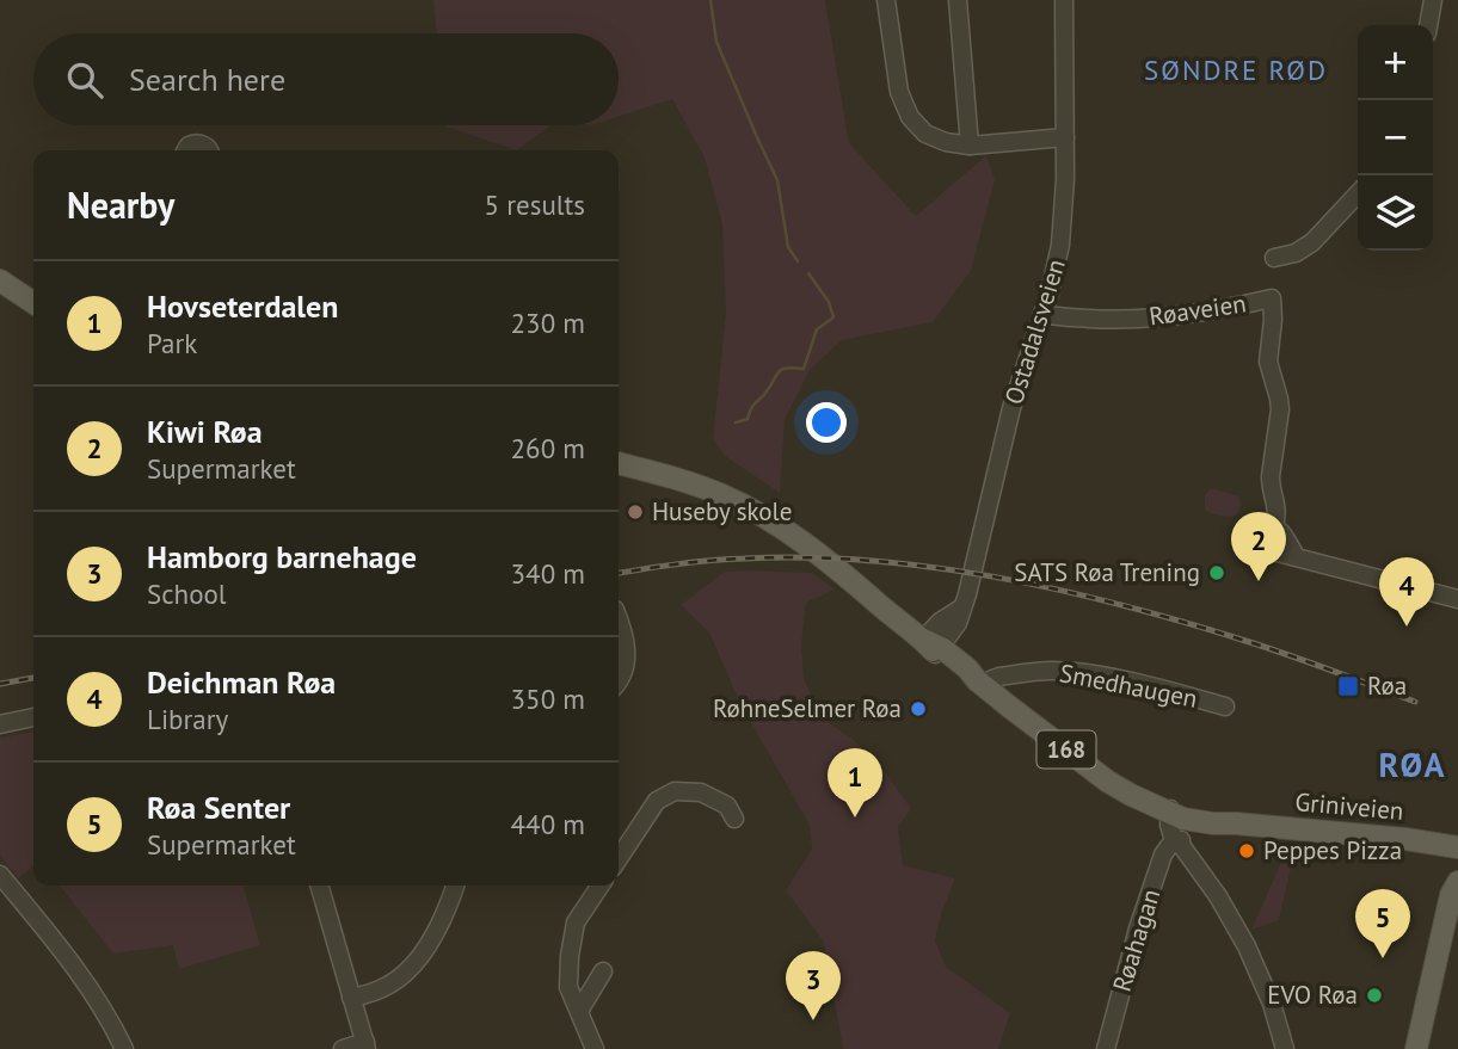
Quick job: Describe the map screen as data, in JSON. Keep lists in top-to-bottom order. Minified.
{"streets":{"main road":["168","Griniveien"],"street":["Røaveien","Ostadalsveien","Smedhaugen","Røahagan"]},"crossings":[["Røaveien","Ostadalsveien"],["Ostadalsveien","168"],["Smedhaugen","168"],["168","Griniveien"],["168","Røahagan"],["Griniveien","Røahagan"]],"districts":["SØNDRE RØD","RØA"],"places":{"other":["Huseby skole","SATS Røa Trening","RøhneSelmer Røa","Peppes Pizza","EVO Røa"],"transit":["Røa"]},"page":{"map_buttons":["+","−"],"search":"Search here","heading":["Nearby","5 results"],"list":[{"mark":"1","name":"Hovseterdalen","note":"Park","value":"230 m"},{"mark":"2","name":"Kiwi Røa","note":"Supermarket","value":"260 m"},{"mark":"3","name":"Hamborg barnehage","note":"School","value":"340 m"},{"mark":"4","name":"Deichman Røa","note":"Library","value":"350 m"},{"mark":"5","name":"Røa Senter","note":"Supermarket","value":"440 m"}],"pins":["2","4","1","5","3"]}}
